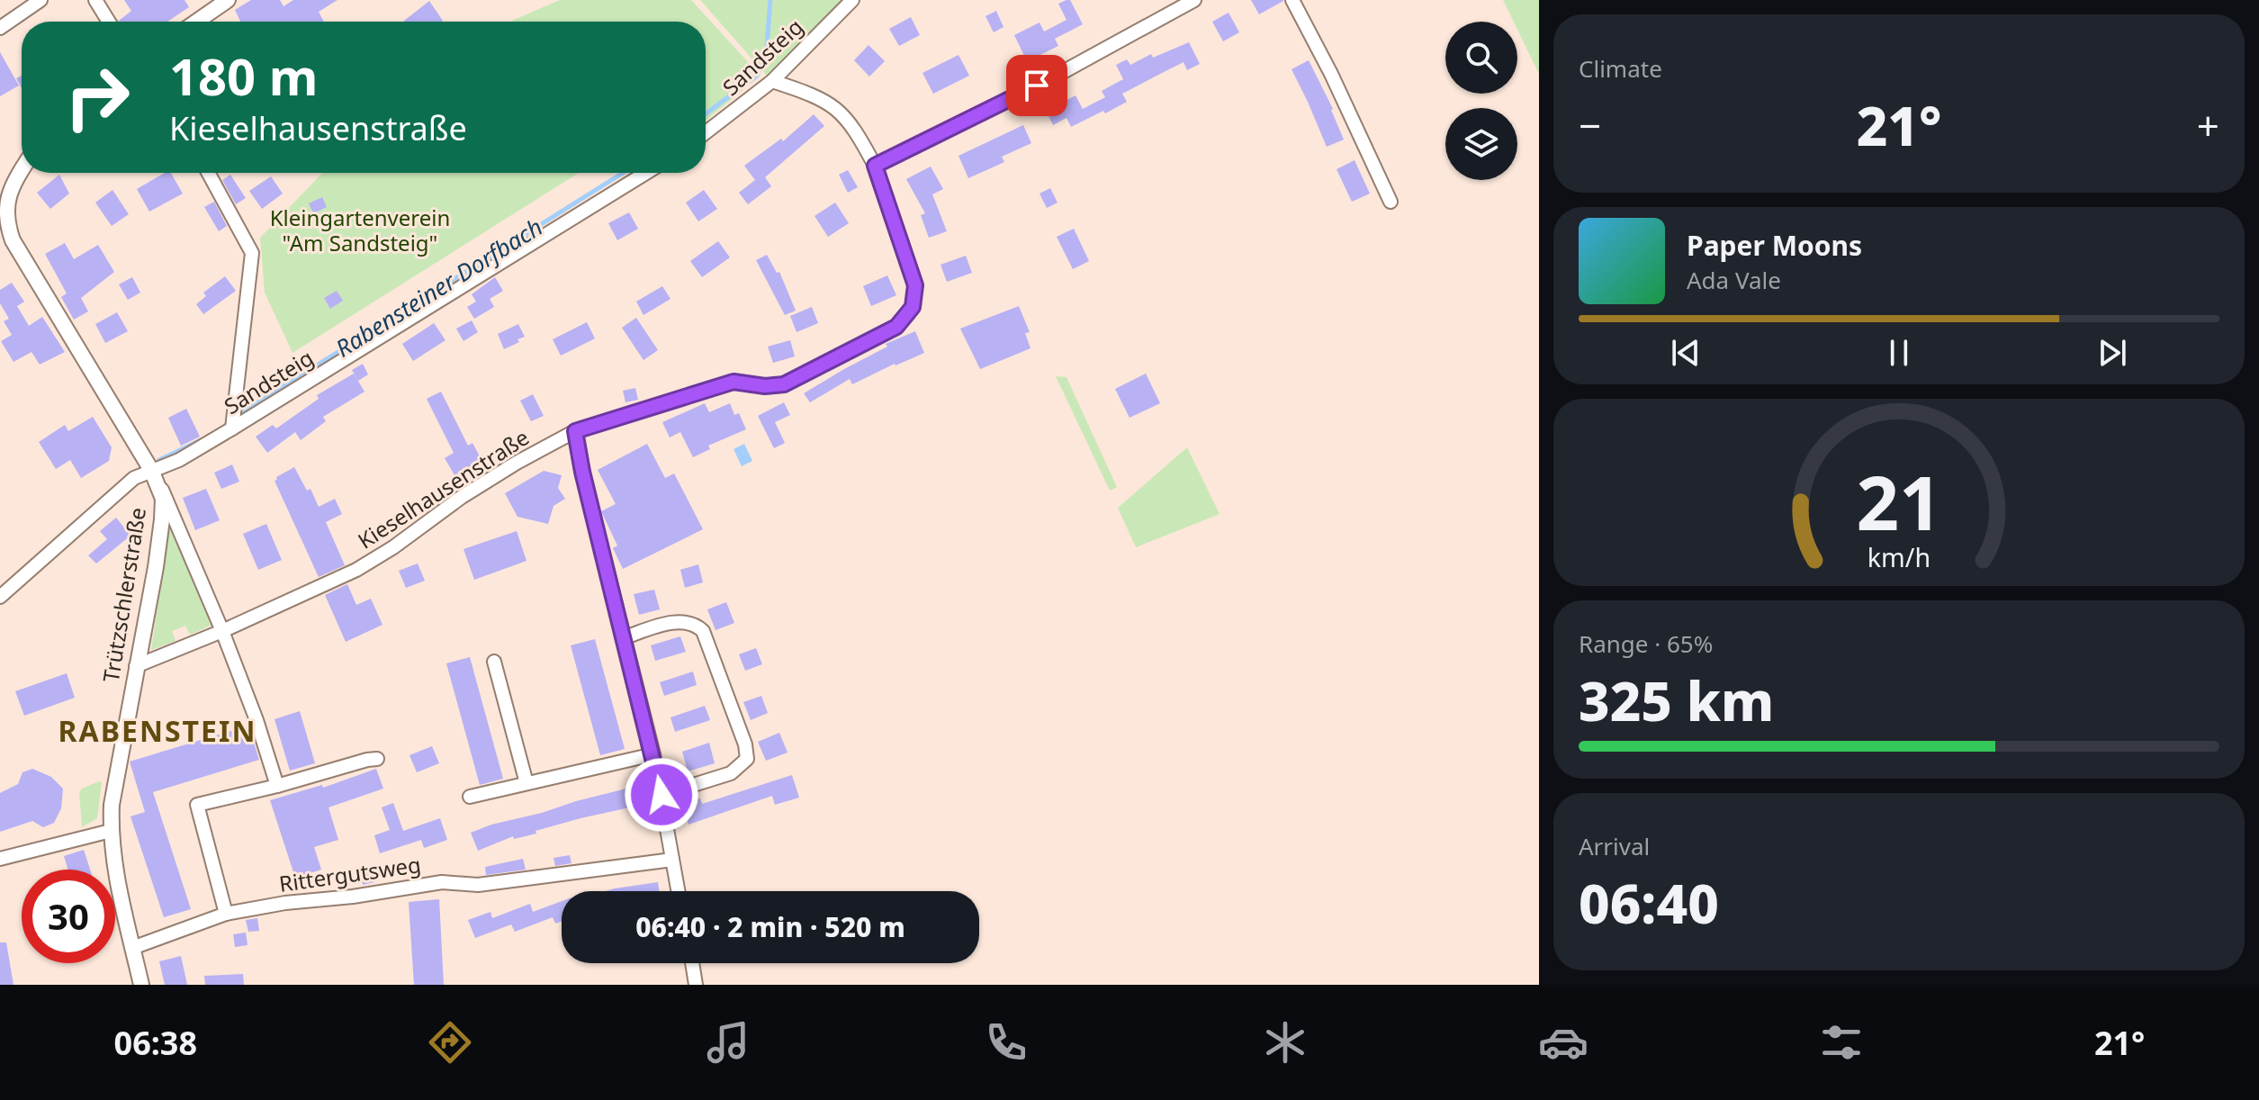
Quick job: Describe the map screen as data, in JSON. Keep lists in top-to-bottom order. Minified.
{"streets":{"street":["Sandsteig","Kieselhausenstraße","Trützschlerstraße","Rittergutsweg"]},"crossings":[["Sandsteig","Kieselhausenstraße"],["Sandsteig","Trützschlerstraße"],["Kieselhausenstraße","Trützschlerstraße"],["Trützschlerstraße","Rittergutsweg"]],"districts":["RABENSTEIN"],"water":["Rabensteiner Dorfbach"],"parks":["Kleingartenverein \"Am Sandsteig\""],"page":{"tile":["Climate",["Range · 65%","325 km"],["Arrival","06:40"]],"turn":["180 m","Kieselhausenstraße"],"heat":["−","21°","+"],"song":["Paper Moons","Ada Vale"],"limit":"30","trip":"06:40 · 2 min · 520 m","tabs":["06:38","21°"],"gauge":["21","km/h"]}}
